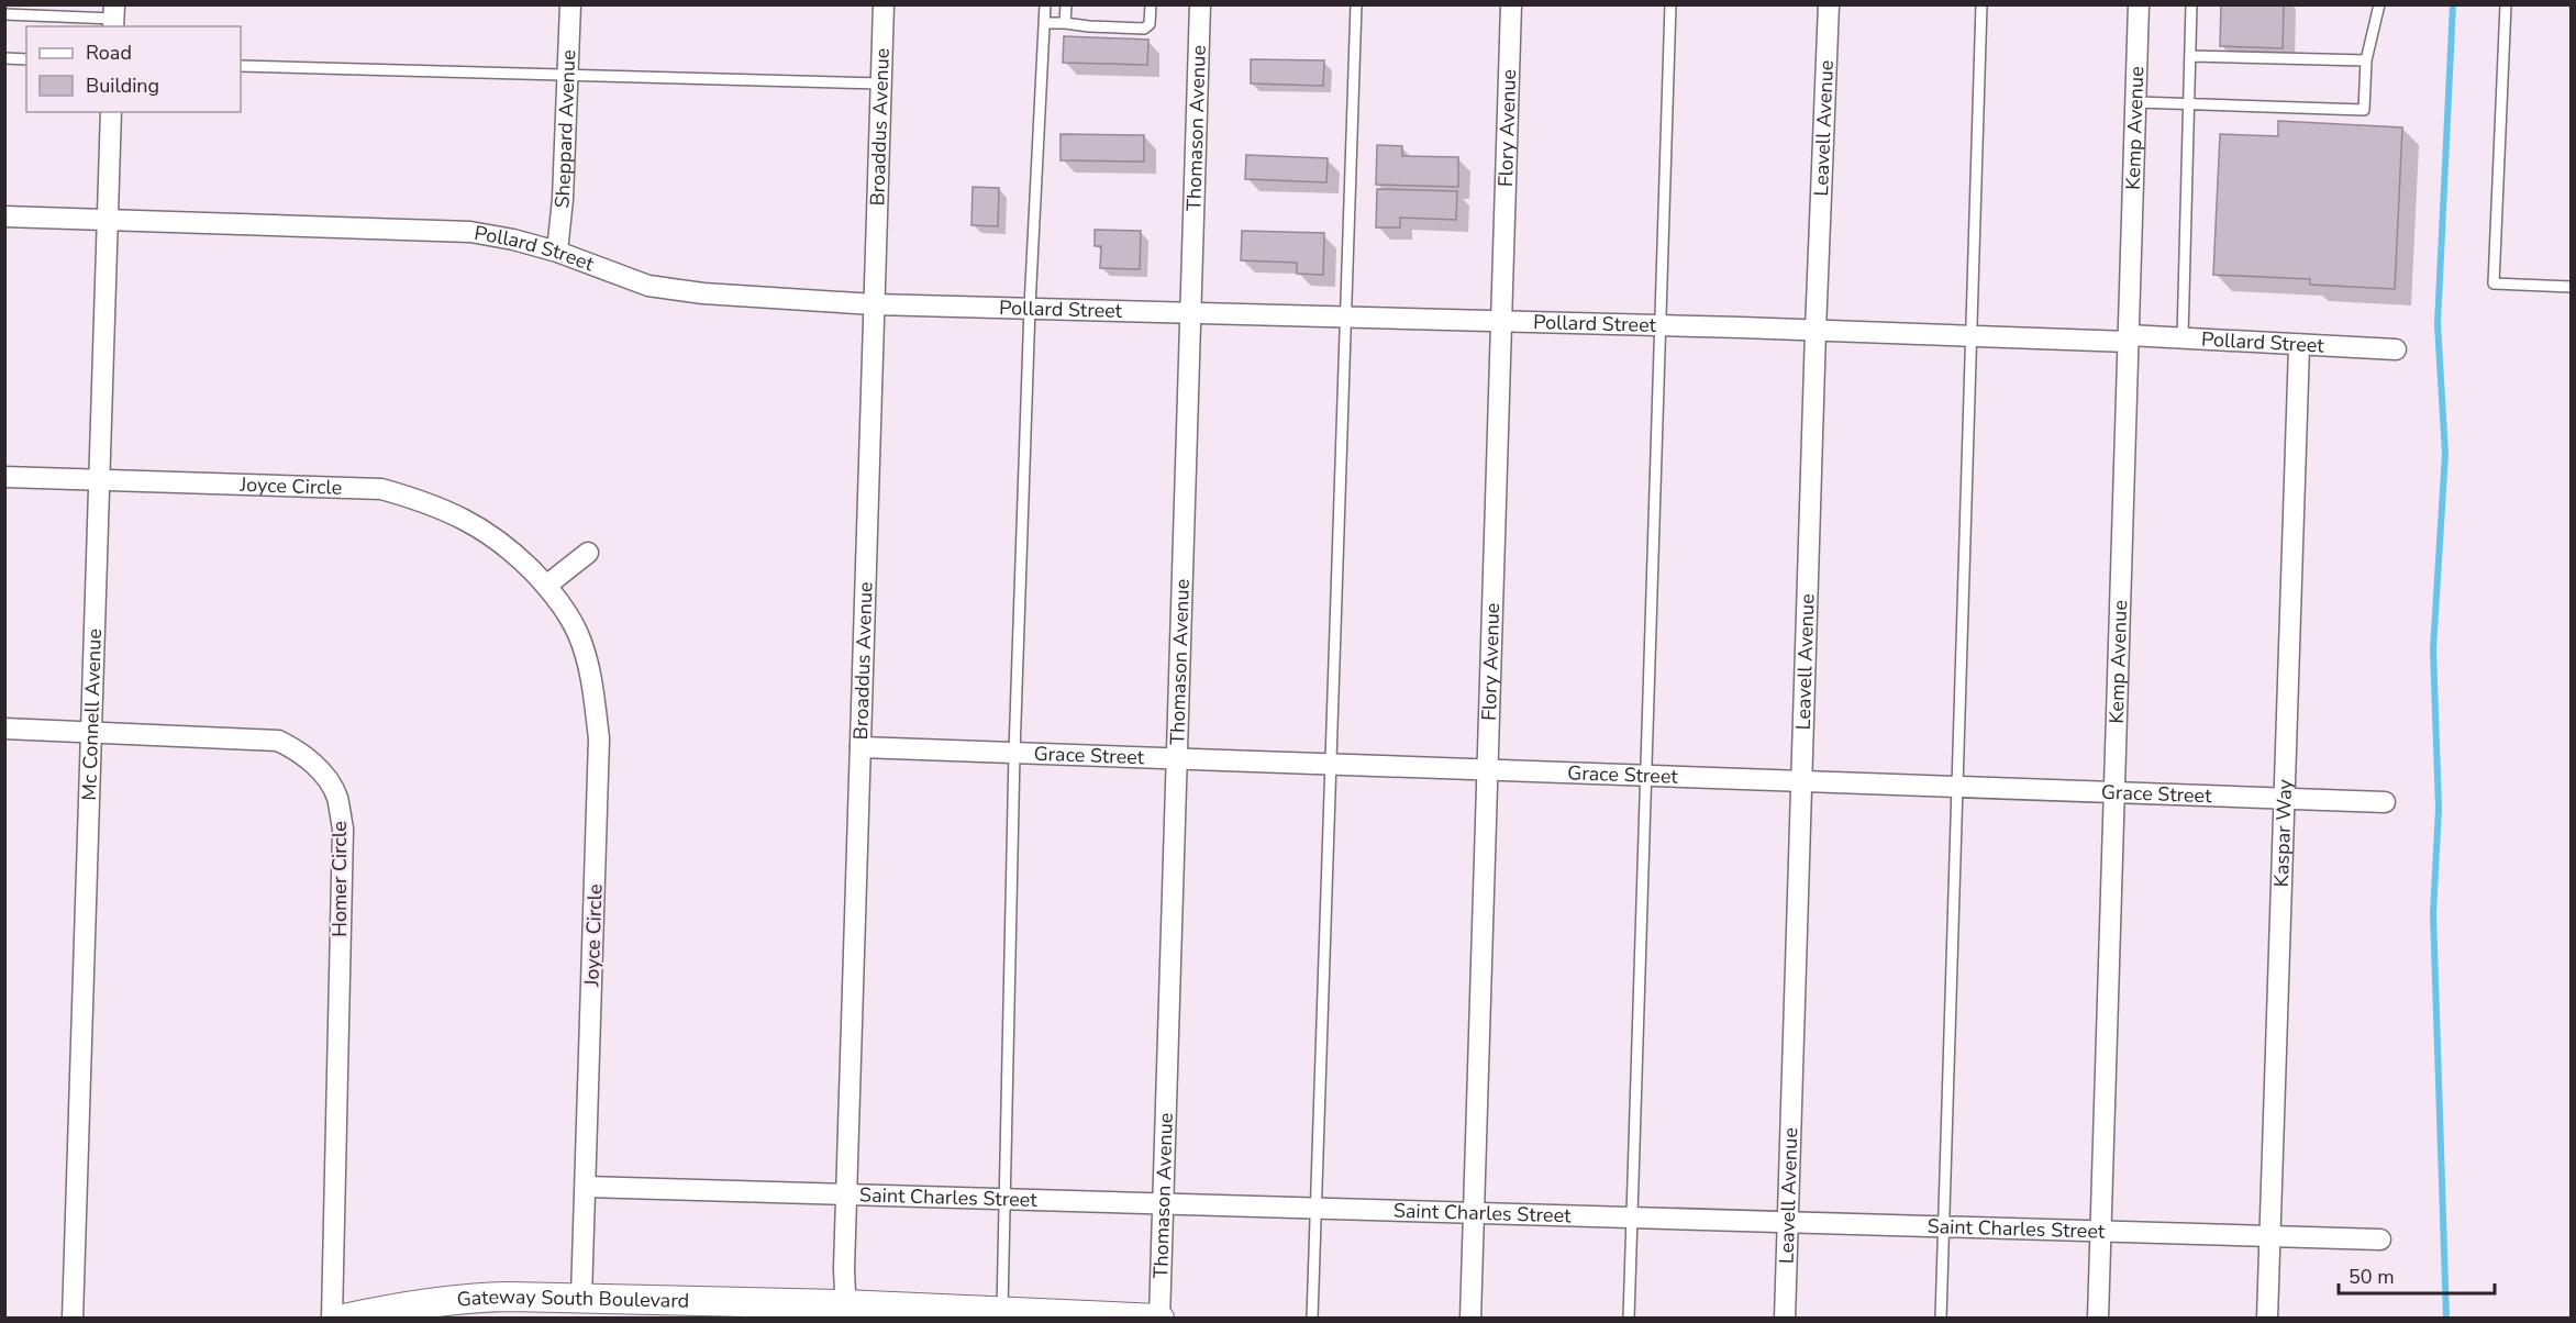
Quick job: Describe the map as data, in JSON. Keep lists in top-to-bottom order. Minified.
{"streets":{"main road":["Gateway South Boulevard"],"street":["Broaddus Avenue","Thomason Avenue","Flory Avenue","Leavell Avenue","Kemp Avenue","Sheppard Avenue","Pollard Street","Joyce Circle","Mc Connell Avenue","Grace Street","Kaspar Way","Homer Circle","Saint Charles Street"]},"crossings":[["Broaddus Avenue","Pollard Street"],["Broaddus Avenue","Grace Street"],["Broaddus Avenue","Saint Charles Street"],["Broaddus Avenue","Gateway South Boulevard"],["Thomason Avenue","Pollard Street"],["Thomason Avenue","Grace Street"],["Thomason Avenue","Saint Charles Street"],["Thomason Avenue","Gateway South Boulevard"],["Flory Avenue","Pollard Street"],["Flory Avenue","Grace Street"],["Flory Avenue","Saint Charles Street"],["Leavell Avenue","Pollard Street"],["Leavell Avenue","Grace Street"],["Leavell Avenue","Saint Charles Street"],["Kemp Avenue","Pollard Street"],["Kemp Avenue","Grace Street"],["Kemp Avenue","Saint Charles Street"],["Sheppard Avenue","Pollard Street"],["Pollard Street","Mc Connell Avenue"],["Pollard Street","Kaspar Way"],["Joyce Circle","Mc Connell Avenue"],["Joyce Circle","Saint Charles Street"],["Joyce Circle","Gateway South Boulevard"],["Mc Connell Avenue","Homer Circle"],["Grace Street","Kaspar Way"],["Kaspar Way","Saint Charles Street"]],"legend":["Road","Building"],"scale_bar":"50 m"}
